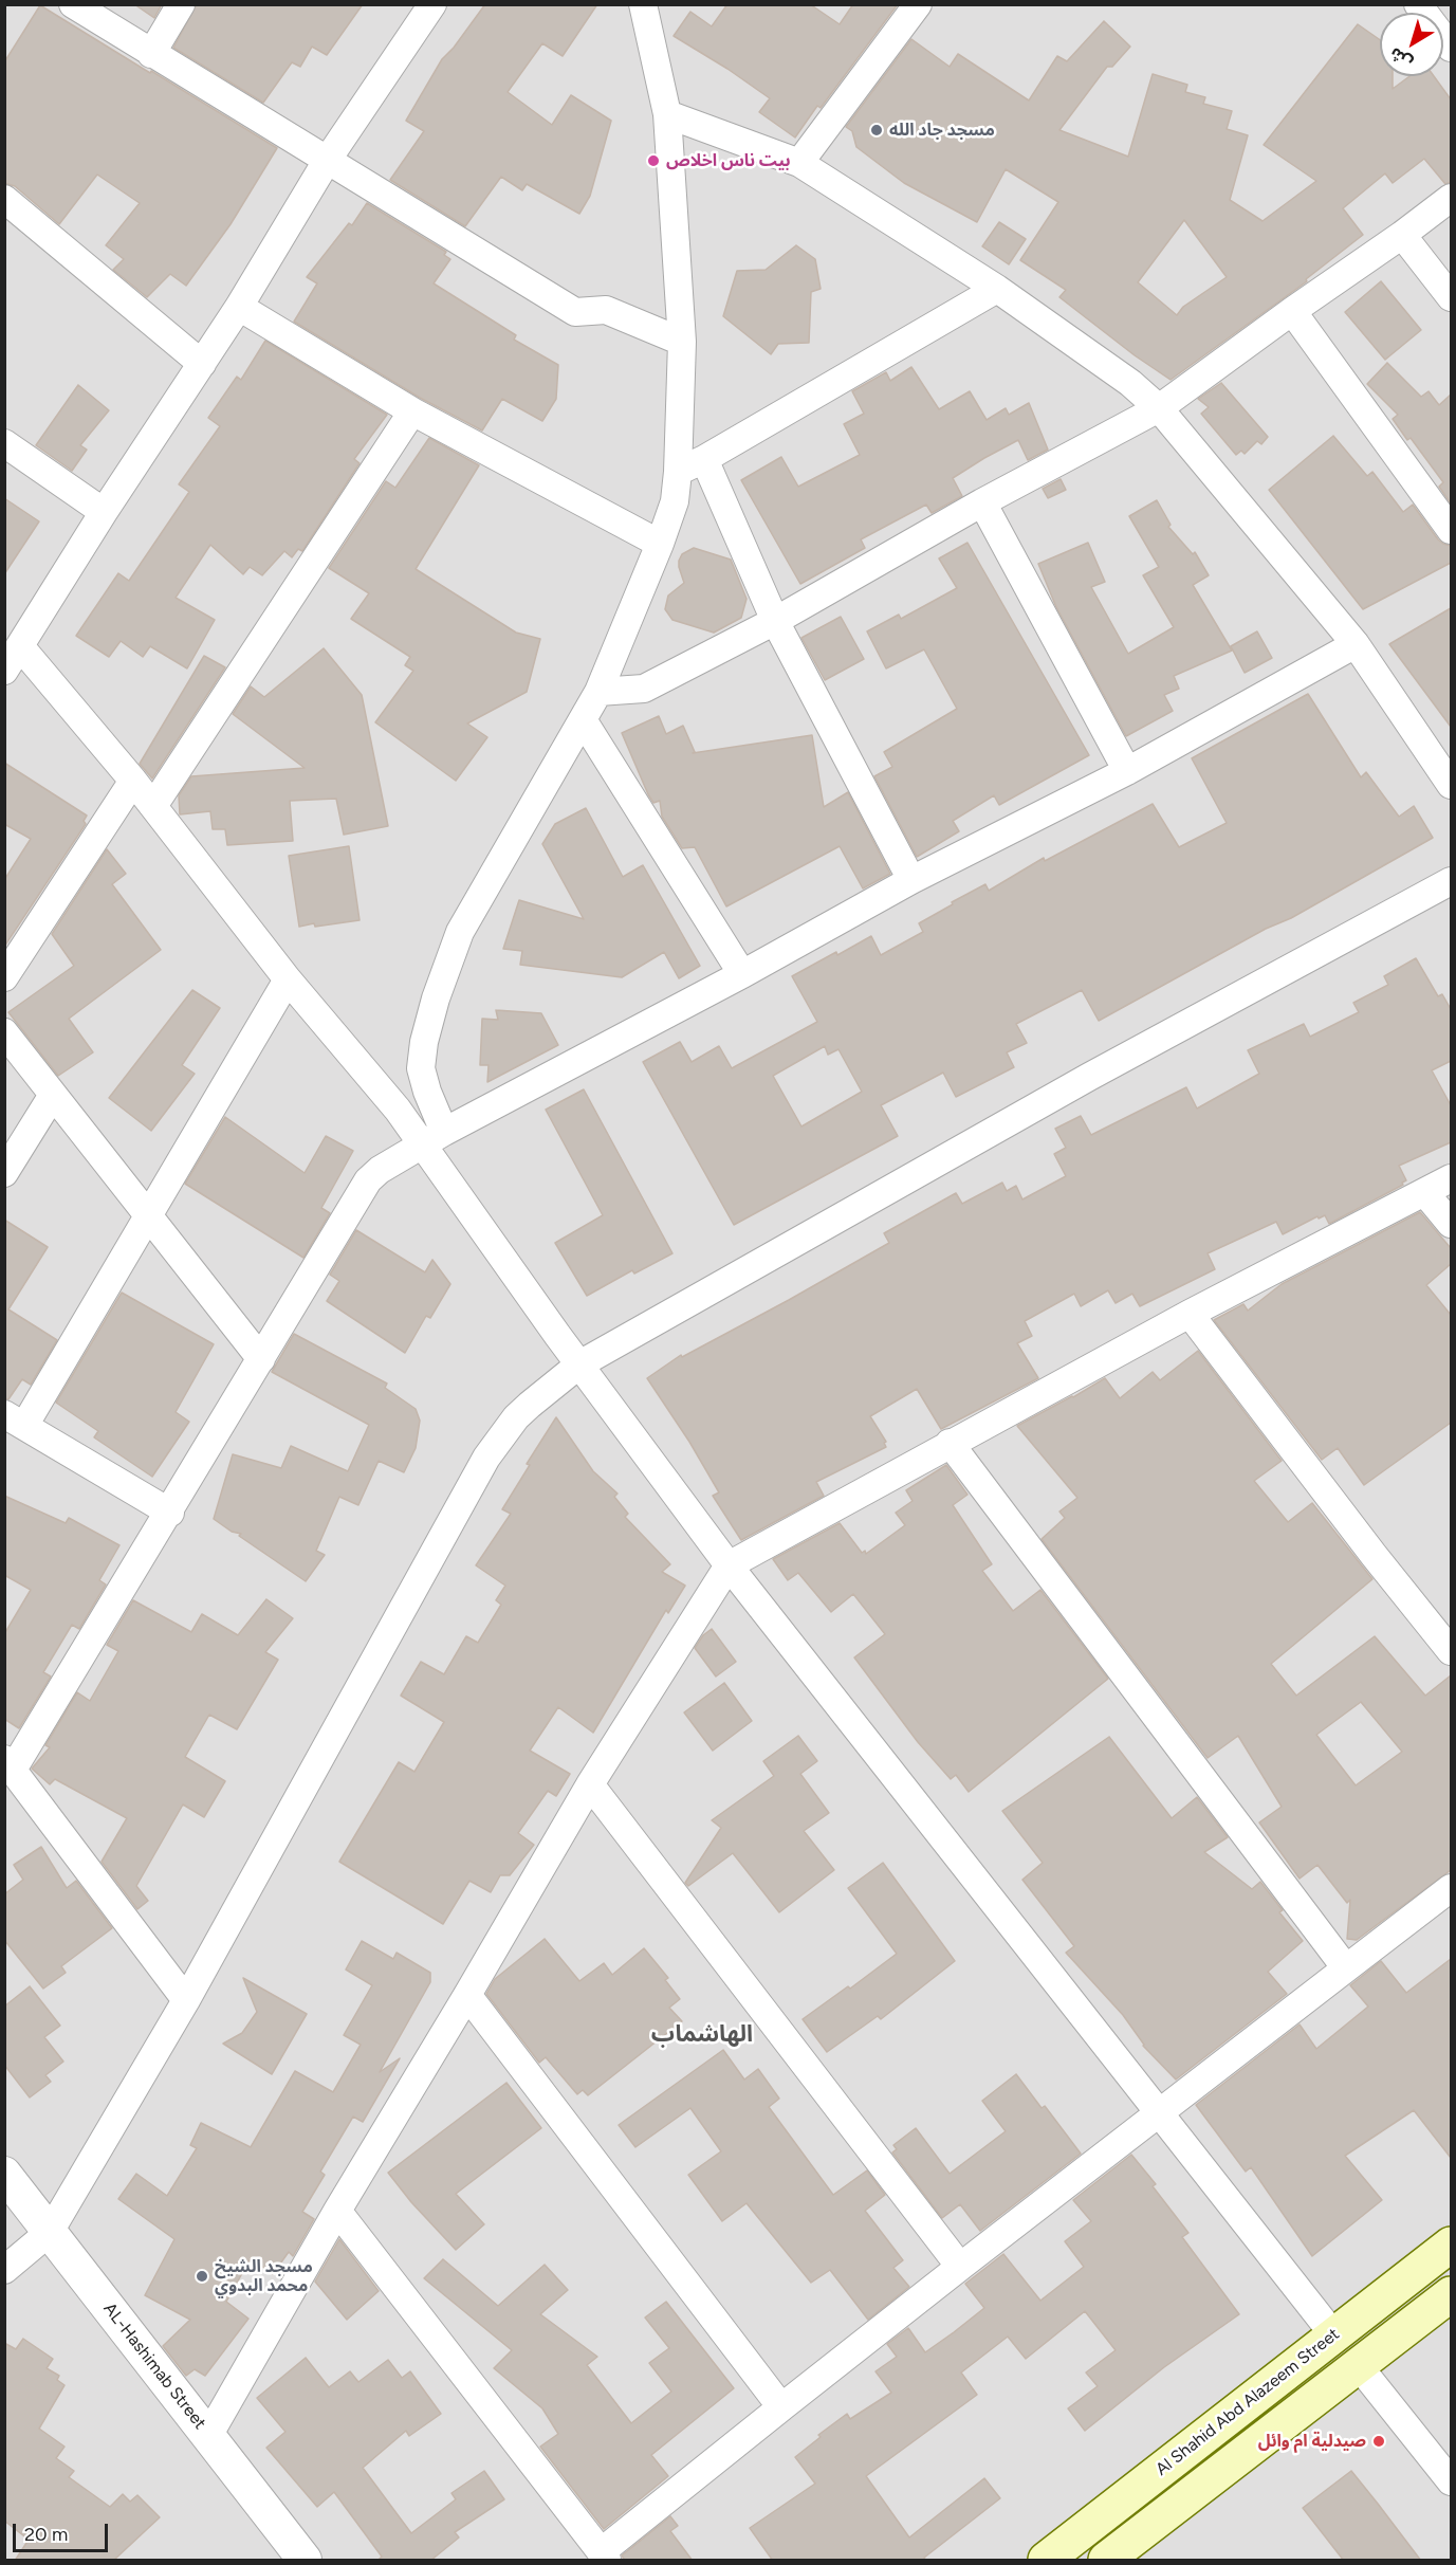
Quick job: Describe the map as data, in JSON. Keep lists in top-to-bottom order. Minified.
{"streets":{"main road":["Al Shahid Abd Alazeem Street"],"street":["AL-Hashimab Street"]},"districts":["الهاشماب"],"places":["مسجد جاد الله","بيت ناس اخلاص","مسجد الشيخ محمد البدوي","صيدلية ام وائل"],"scale_bar":"20 m","north":"bottom left"}
